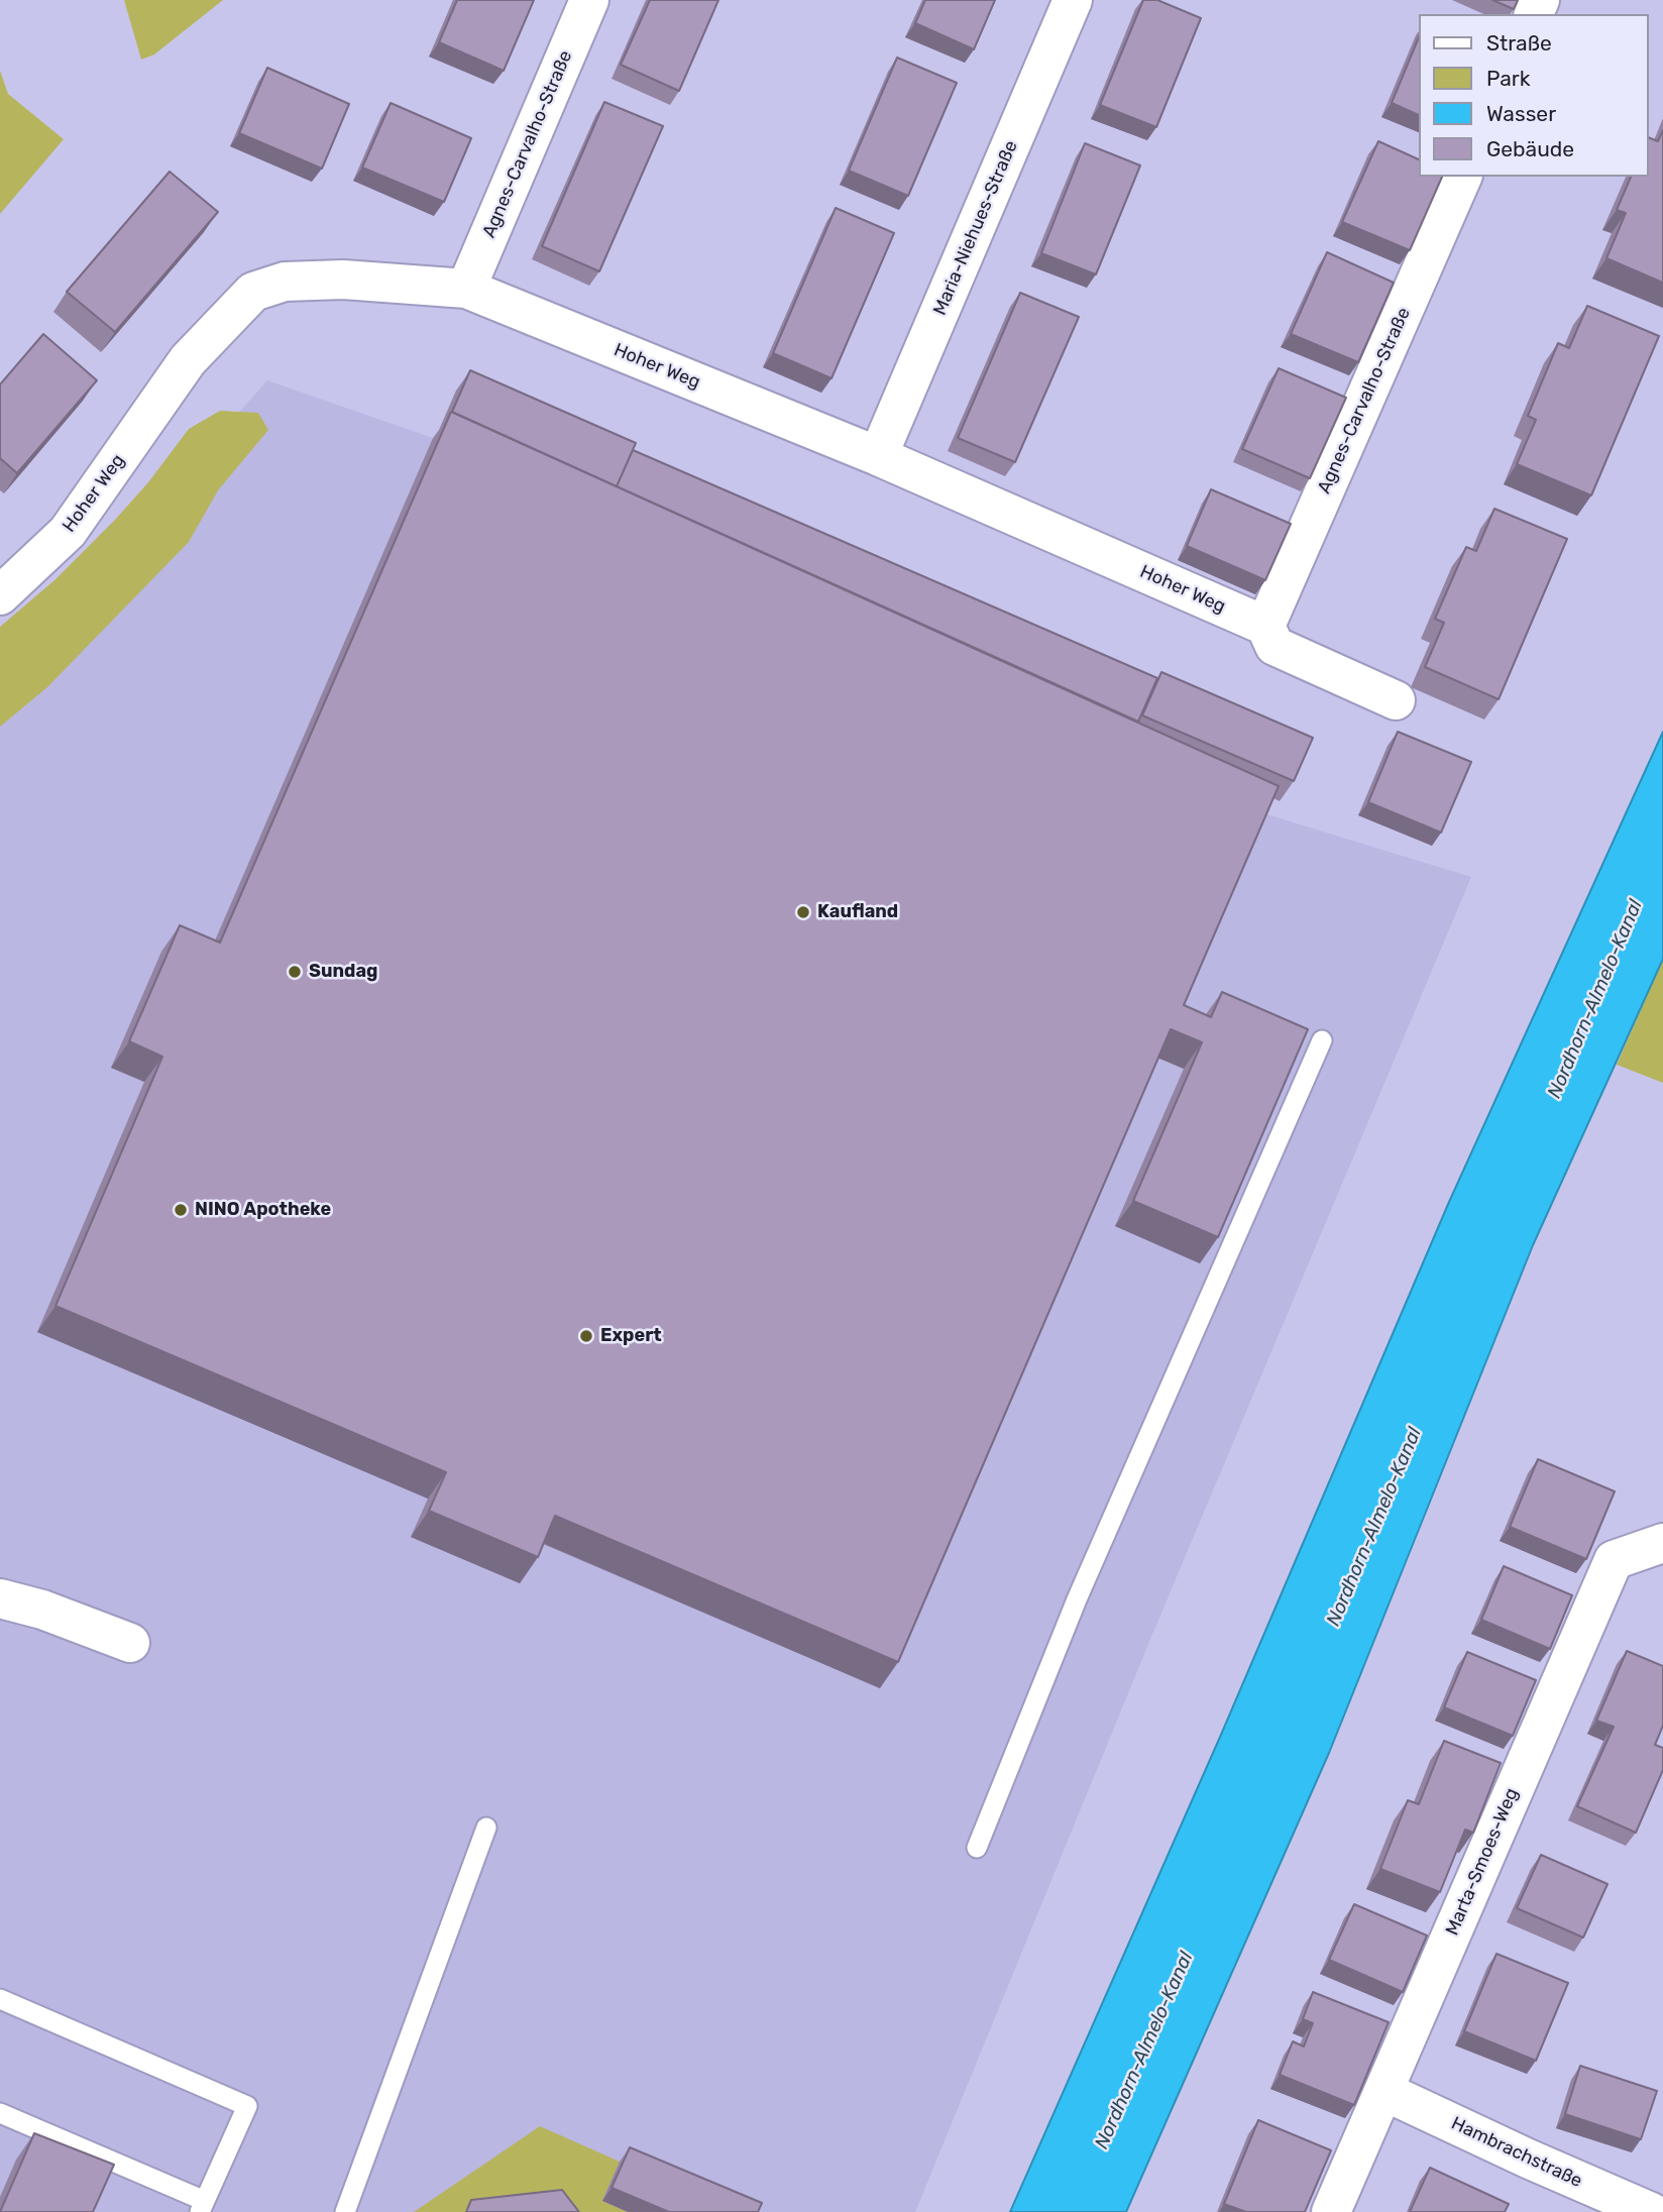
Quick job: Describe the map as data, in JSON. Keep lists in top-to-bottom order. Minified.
{"streets":{"street":["Agnes-Carvalho-Straße","Maria-Niehues-Straße","Hoher Weg","Marta-Smoes-Weg","Hambrachstraße"]},"crossings":[["Agnes-Carvalho-Straße","Hoher Weg"],["Maria-Niehues-Straße","Hoher Weg"],["Marta-Smoes-Weg","Hambrachstraße"]],"water":["Nordhorn-Almelo-Kanal"],"places":["Kaufland","Sundag","NINO Apotheke","Expert"],"legend":["Straße","Park","Wasser","Gebäude"]}
